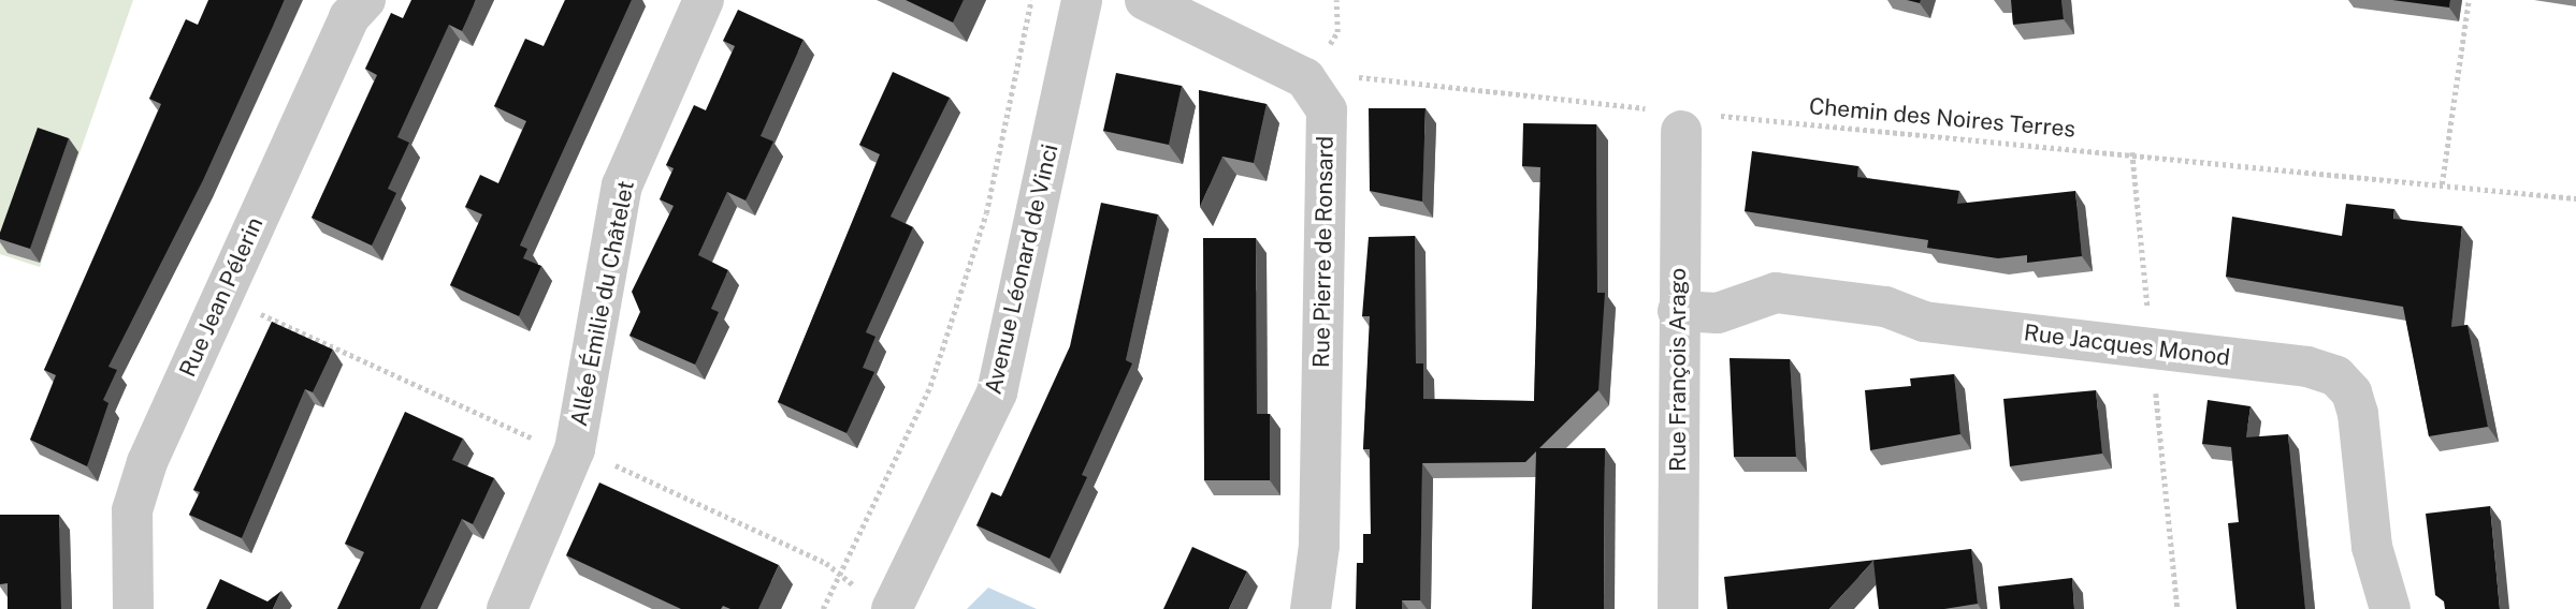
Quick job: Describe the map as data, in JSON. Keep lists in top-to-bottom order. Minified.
{"streets":{"street":["Rue Pierre de Ronsard","Avenue Léonard de Vinci","Rue Jean Pélerin","Allée Émilie du Châtelet","Rue Jacques Monod","Rue François Arago"],"path":["Chemin des Noires Terres"]},"crossings":[["Chemin des Noires Terres","Rue Pierre de Ronsard"],["Chemin des Noires Terres","Rue François Arago"],["Rue Jacques Monod","Rue François Arago"]]}
